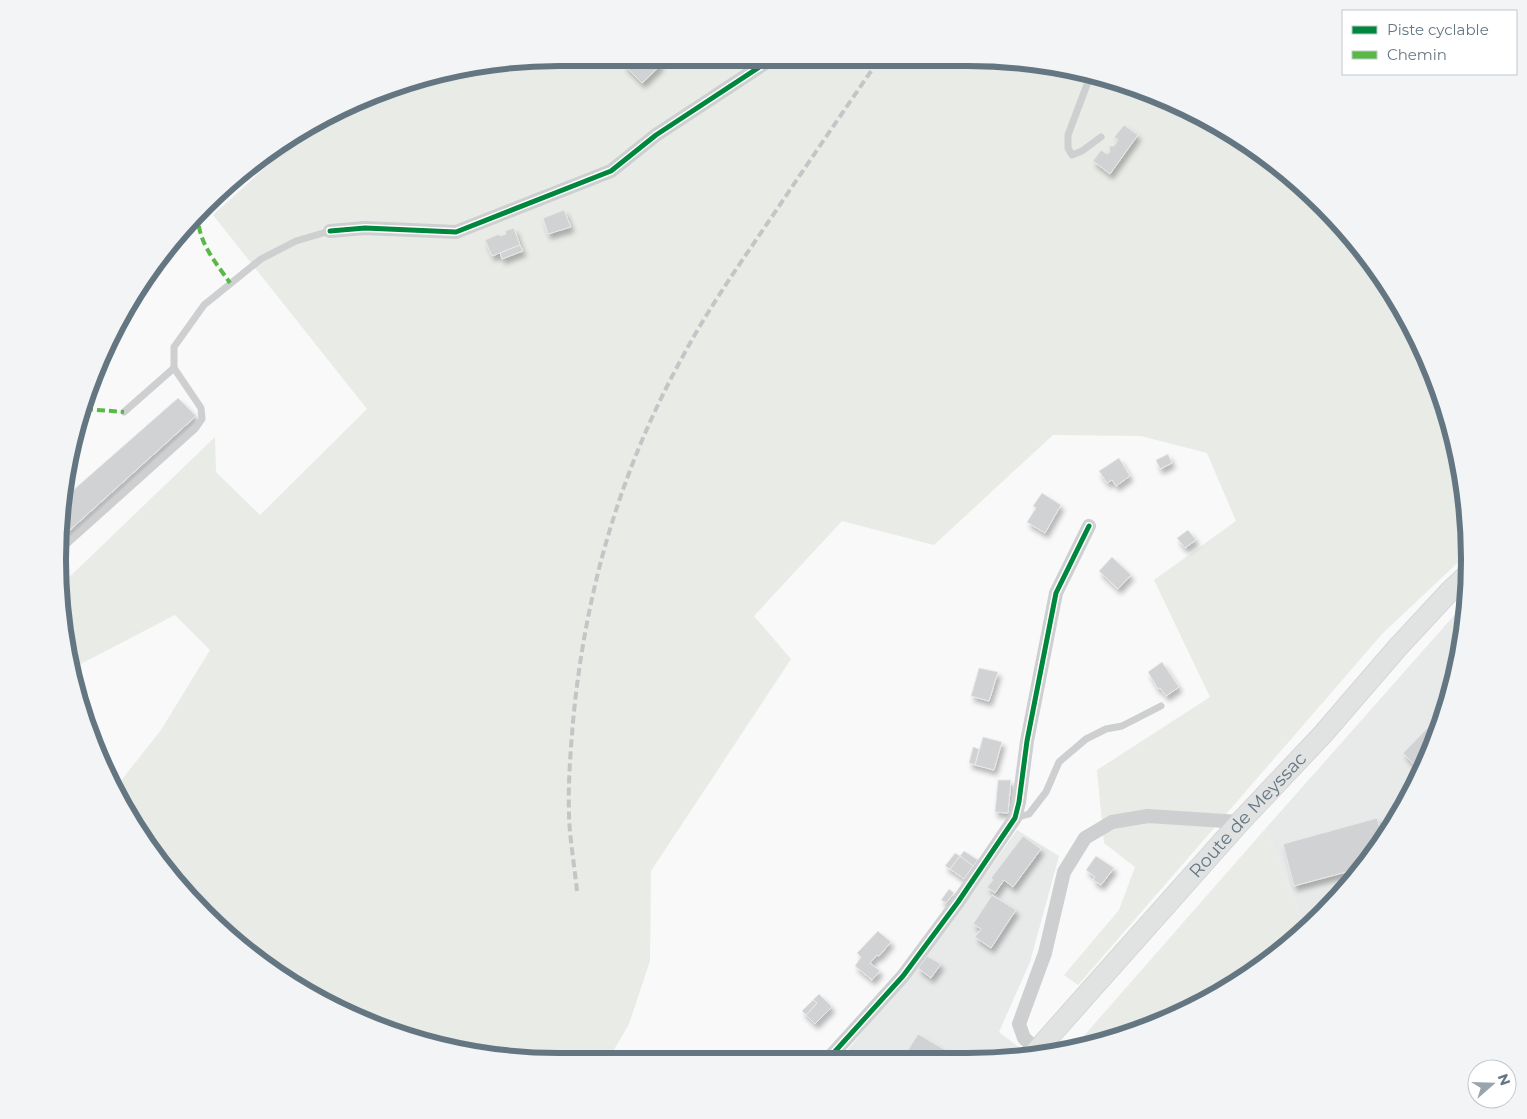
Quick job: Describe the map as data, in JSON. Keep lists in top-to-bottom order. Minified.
{"streets":{"main road":["Route de Meyssac"]},"legend":["Piste cyclable","Chemin"],"north":"right"}
